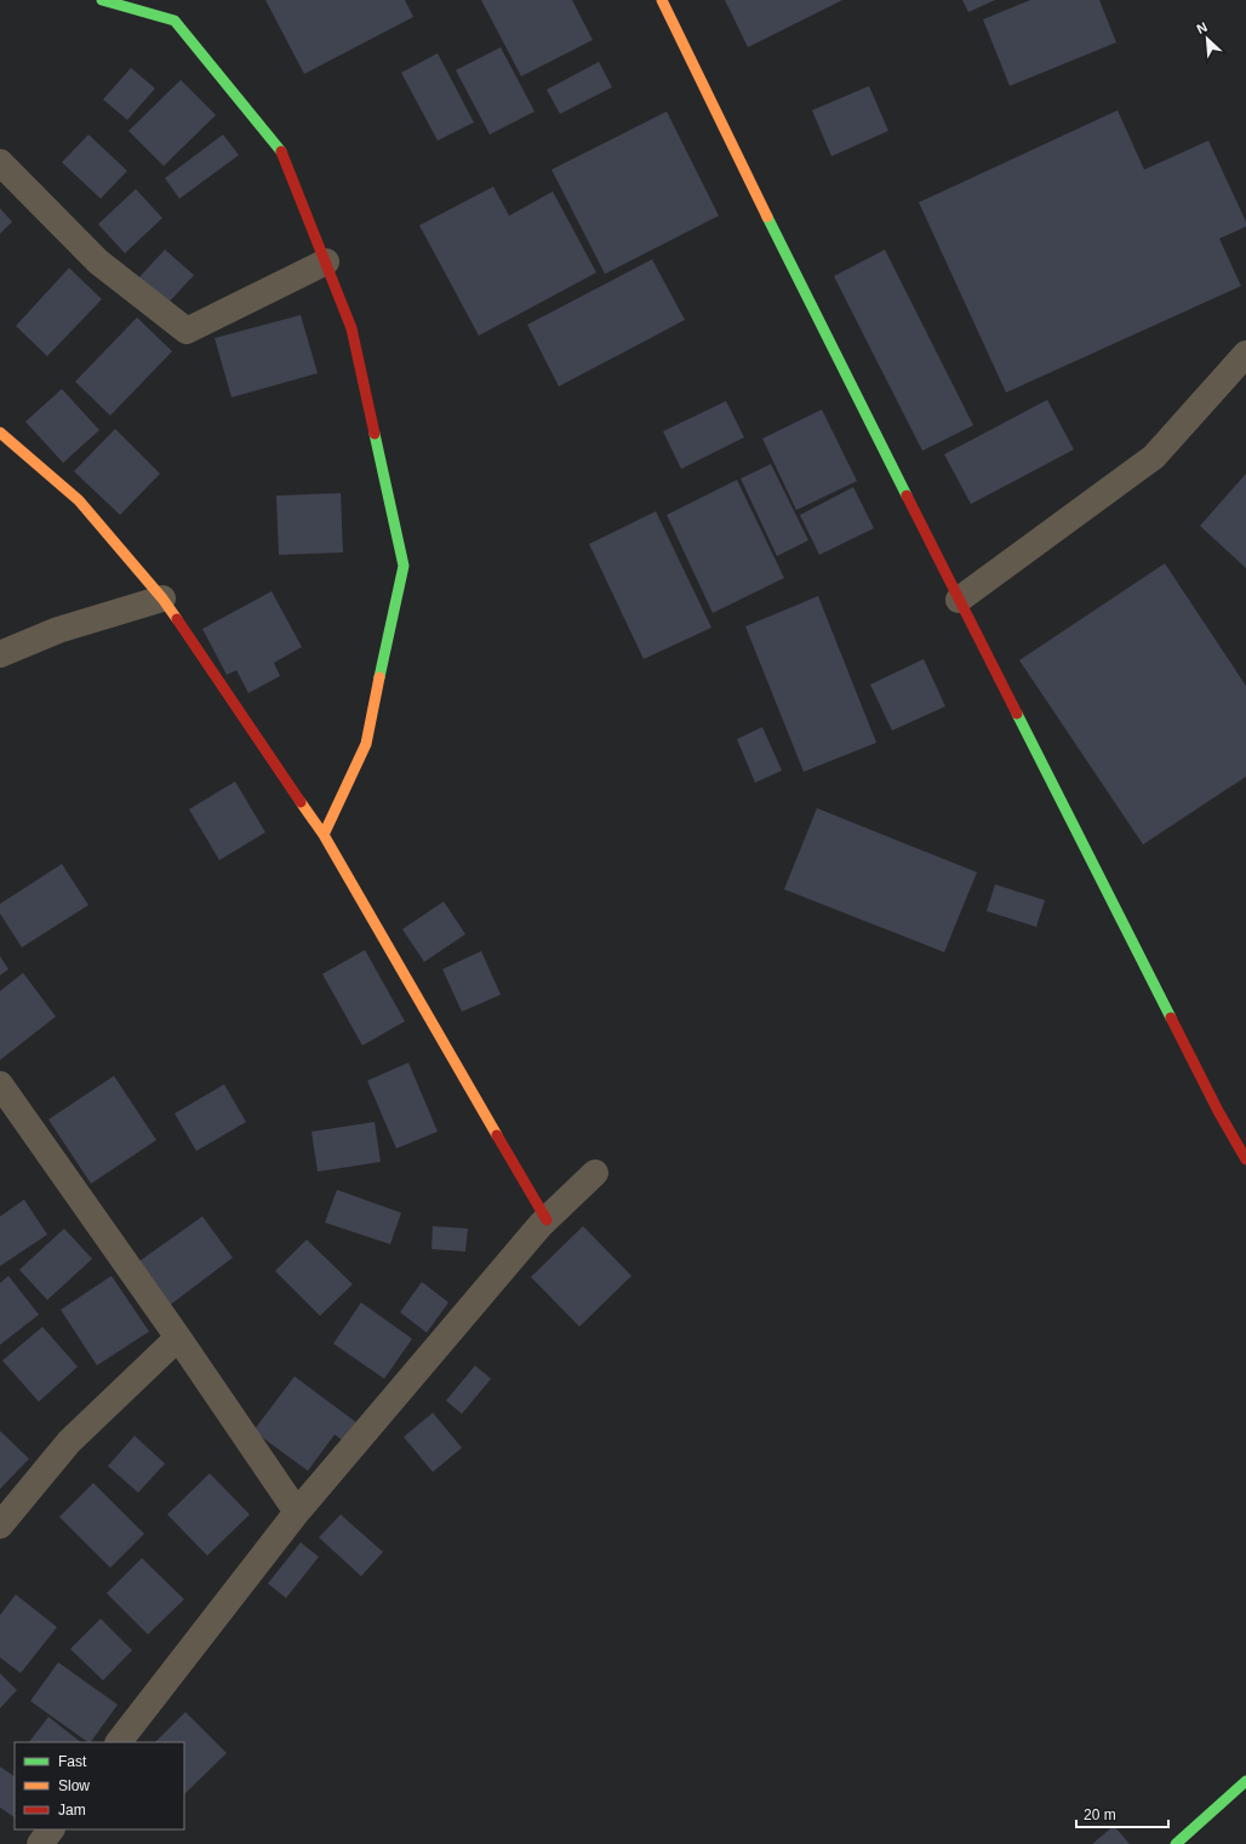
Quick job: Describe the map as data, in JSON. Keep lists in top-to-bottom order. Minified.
{"legend":["Fast","Slow","Jam"],"scale_bar":"20 m","north":"top left"}
